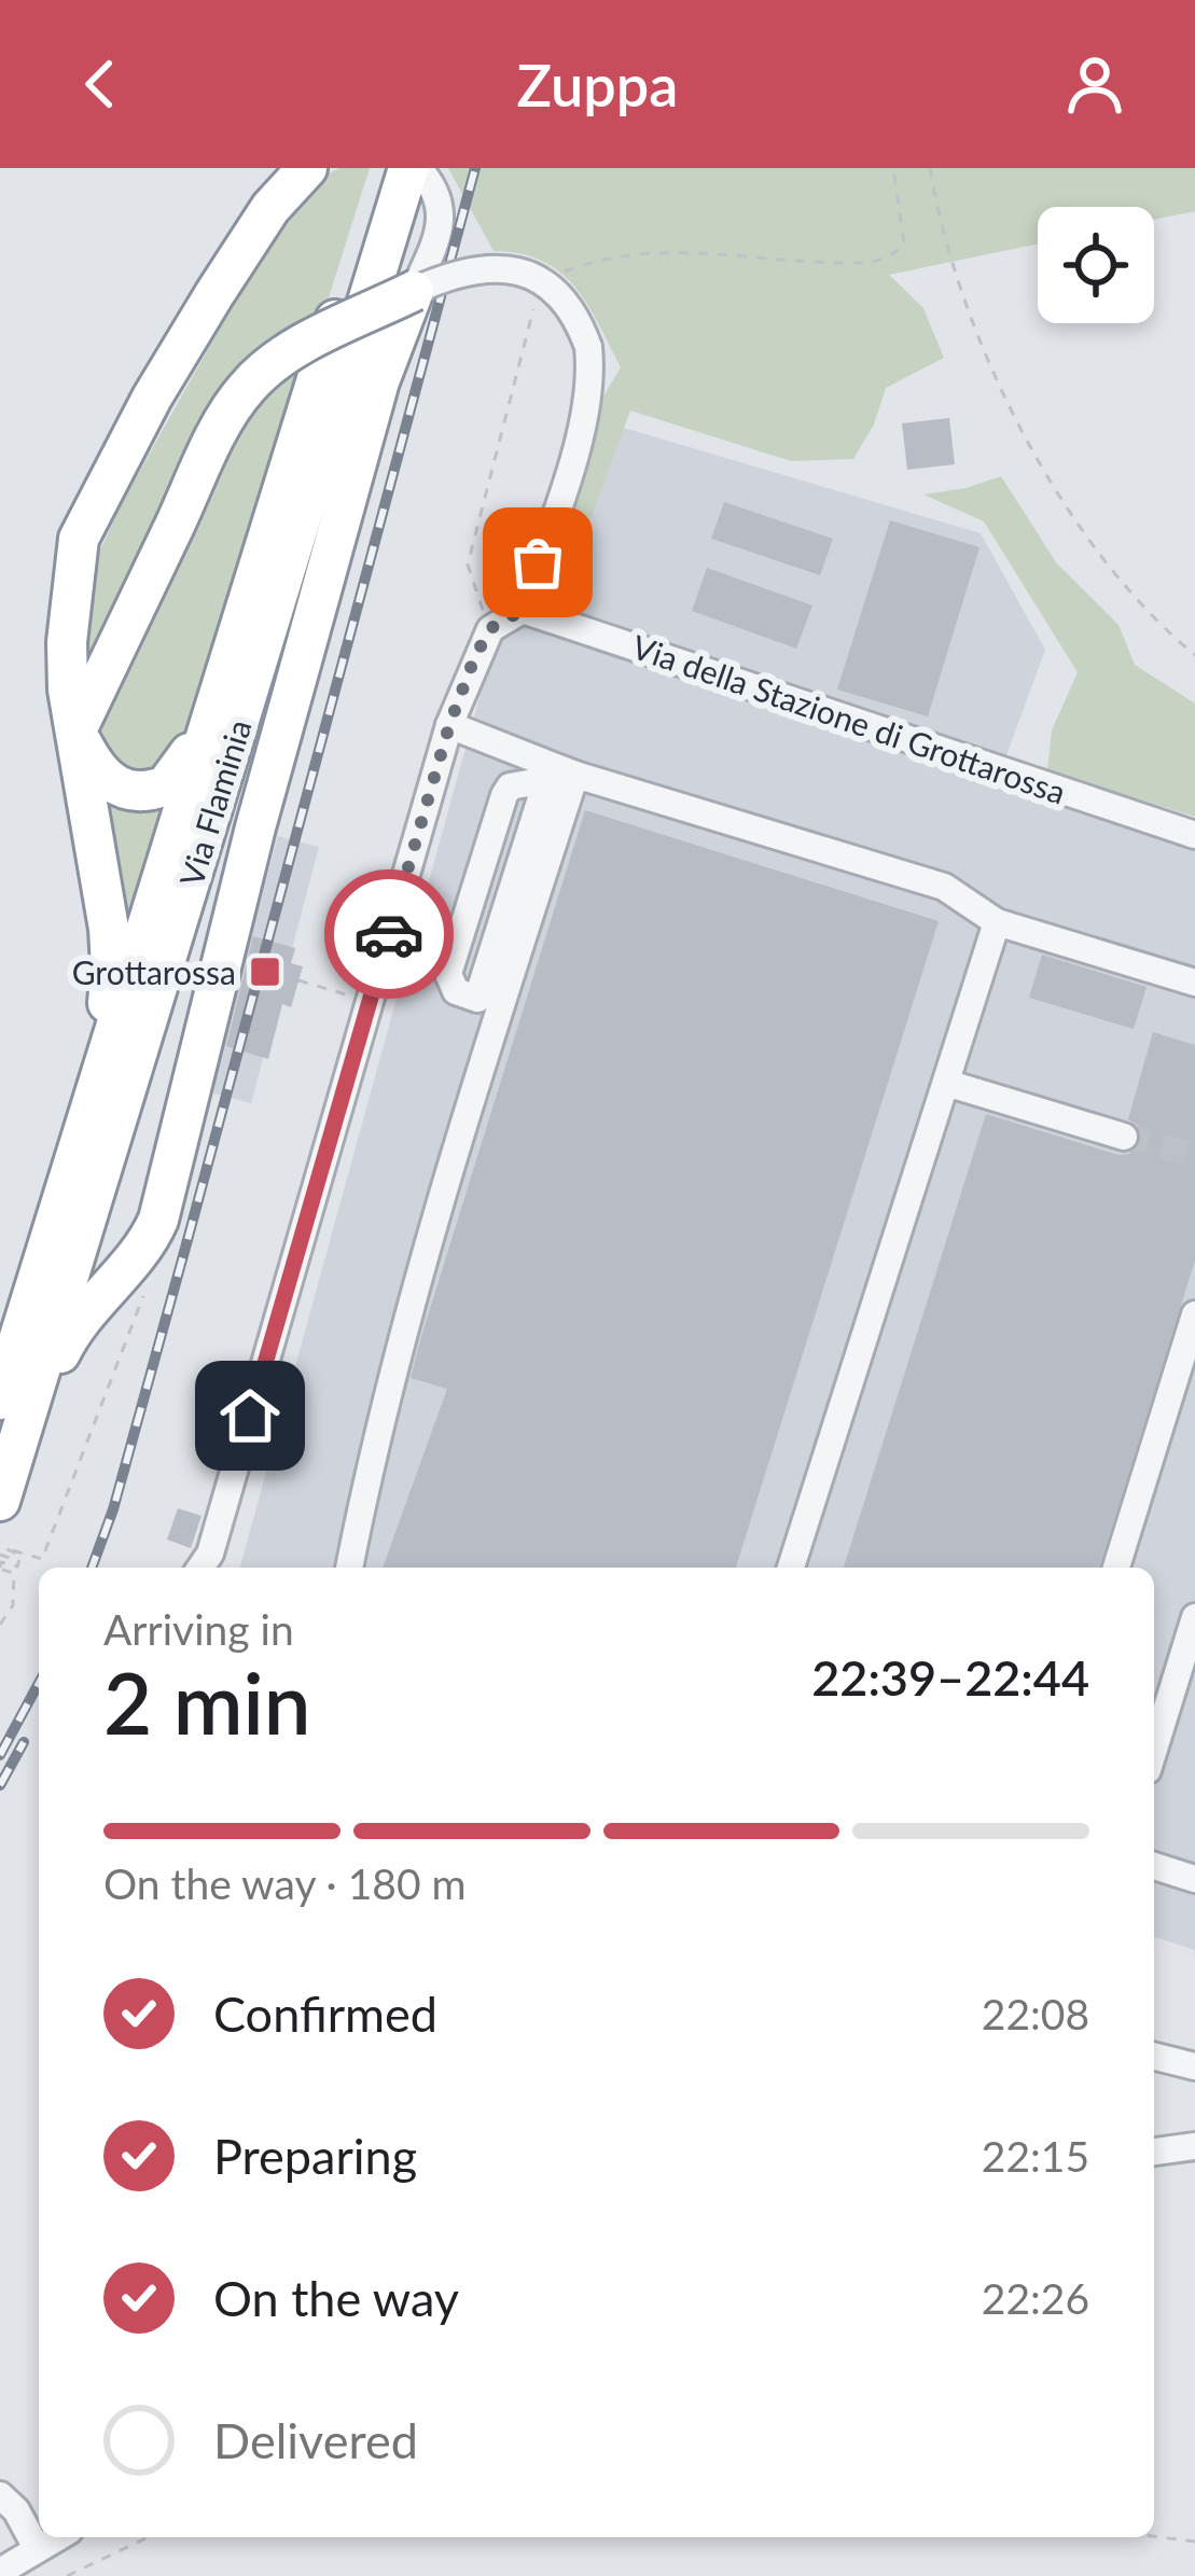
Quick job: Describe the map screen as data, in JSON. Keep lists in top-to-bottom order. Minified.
{"streets":{"highway":["Via Flaminia"],"street":["Via della Stazione di Grottarossa"]},"places":{"transit":["Grottarossa"]},"page":{"header":"Zuppa","heading":["2 min","Arriving in","22:39–22:44"],"bar":"On the way · 180 m","list":[["Confirmed","22:08"],["Preparing","22:15"],["On the way","22:26"],"Delivered"]}}
